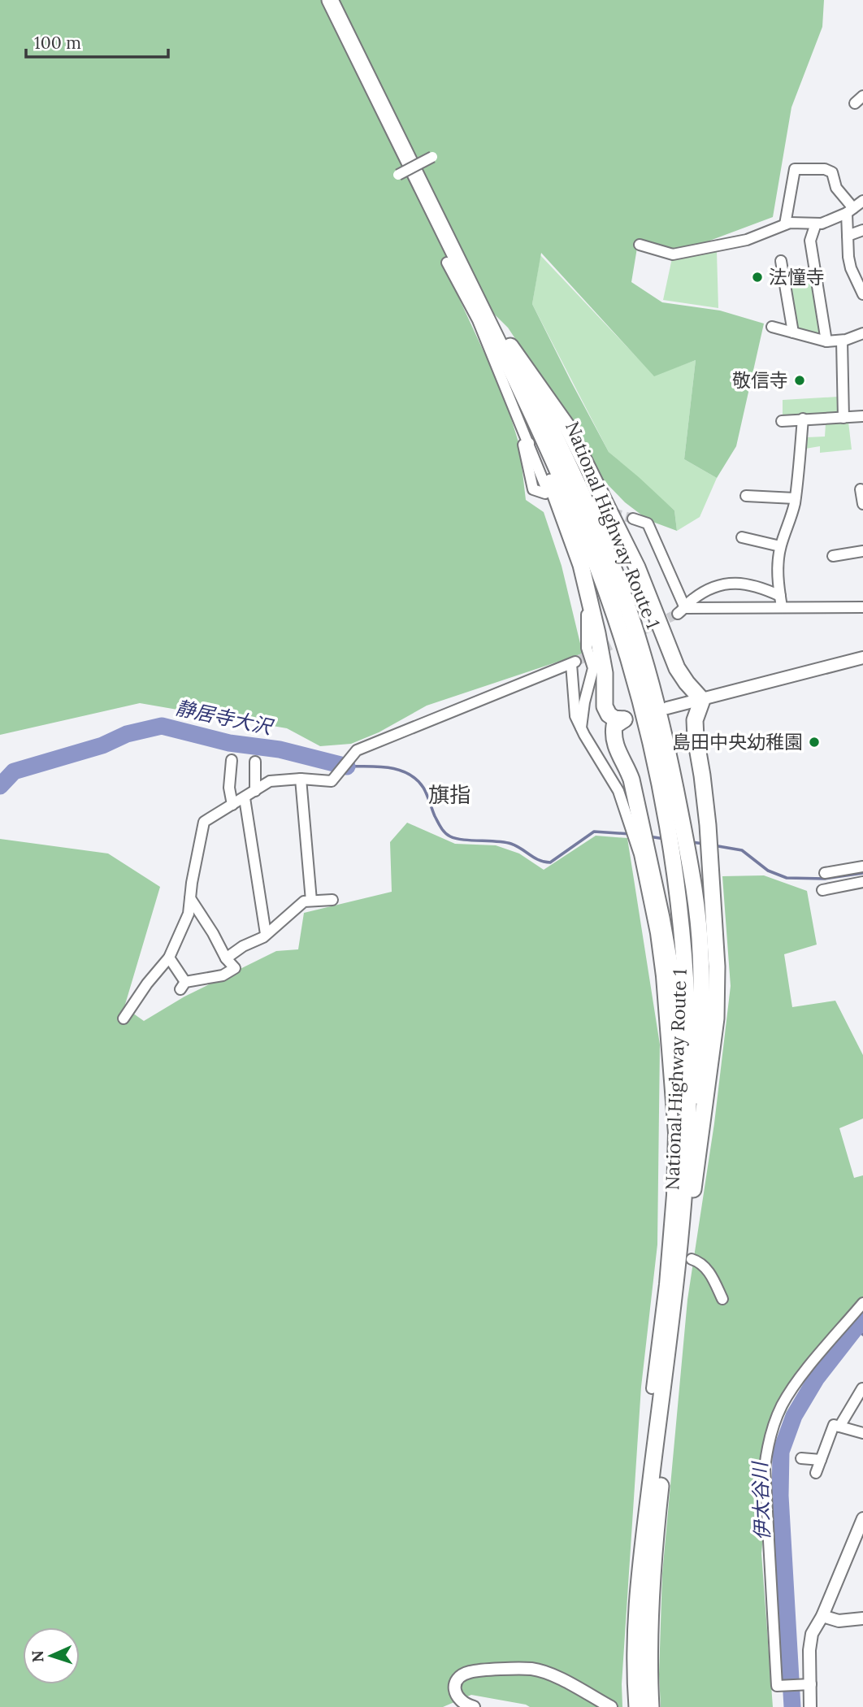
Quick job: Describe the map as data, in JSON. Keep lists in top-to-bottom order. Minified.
{"streets":{"highway":["National Highway Route 1"]},"districts":["旗指"],"water":["静居寺大沢","伊太谷川"],"places":["法憧寺","敬信寺","島田中央幼稚園"],"scale_bar":"100 m","north":"left"}
